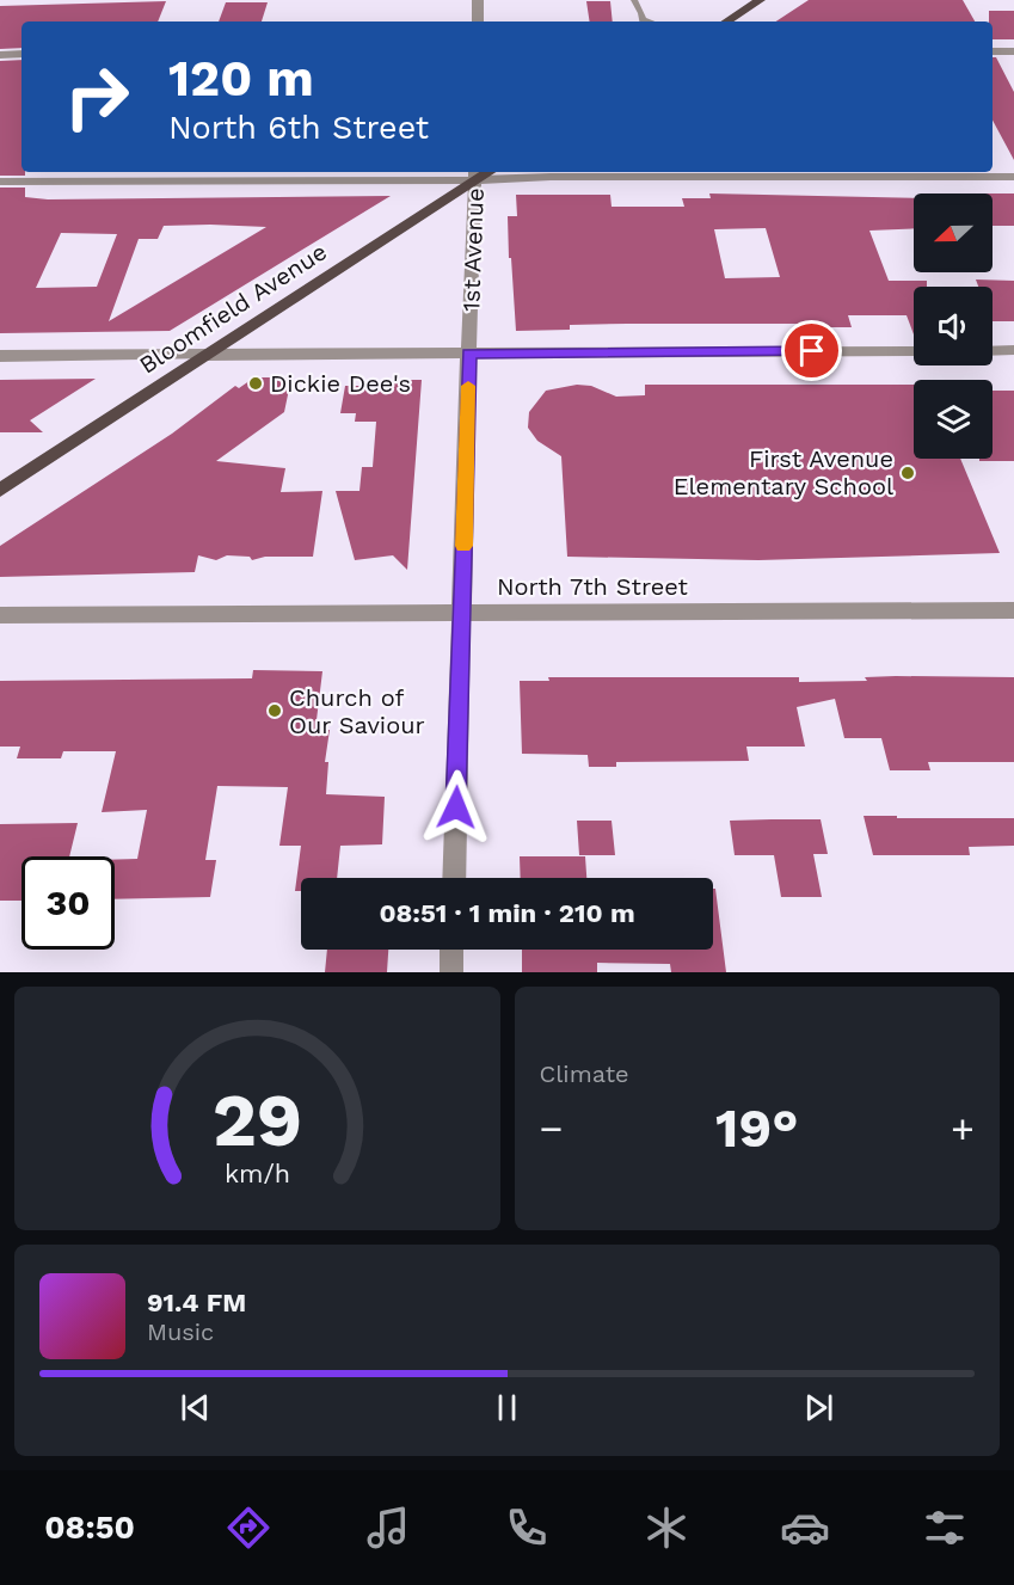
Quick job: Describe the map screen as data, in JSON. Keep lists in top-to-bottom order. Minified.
{"streets":{"main road":["Bloomfield Avenue"],"street":["1st Avenue","North 7th Street"]},"crossings":[["1st Avenue","Bloomfield Avenue"],["1st Avenue","North 7th Street"]],"places":["Dickie Dee's","First Avenue Elementary School","Church of Our Saviour"],"north":"left","page":{"turn":["120 m","North 6th Street"],"limit":"30","trip":"08:51 · 1 min · 210 m","tile":"Climate","heat":["−","19°","+"],"song":["91.4 FM","Music"],"tabs":"08:50","gauge":["29","km/h"]}}
